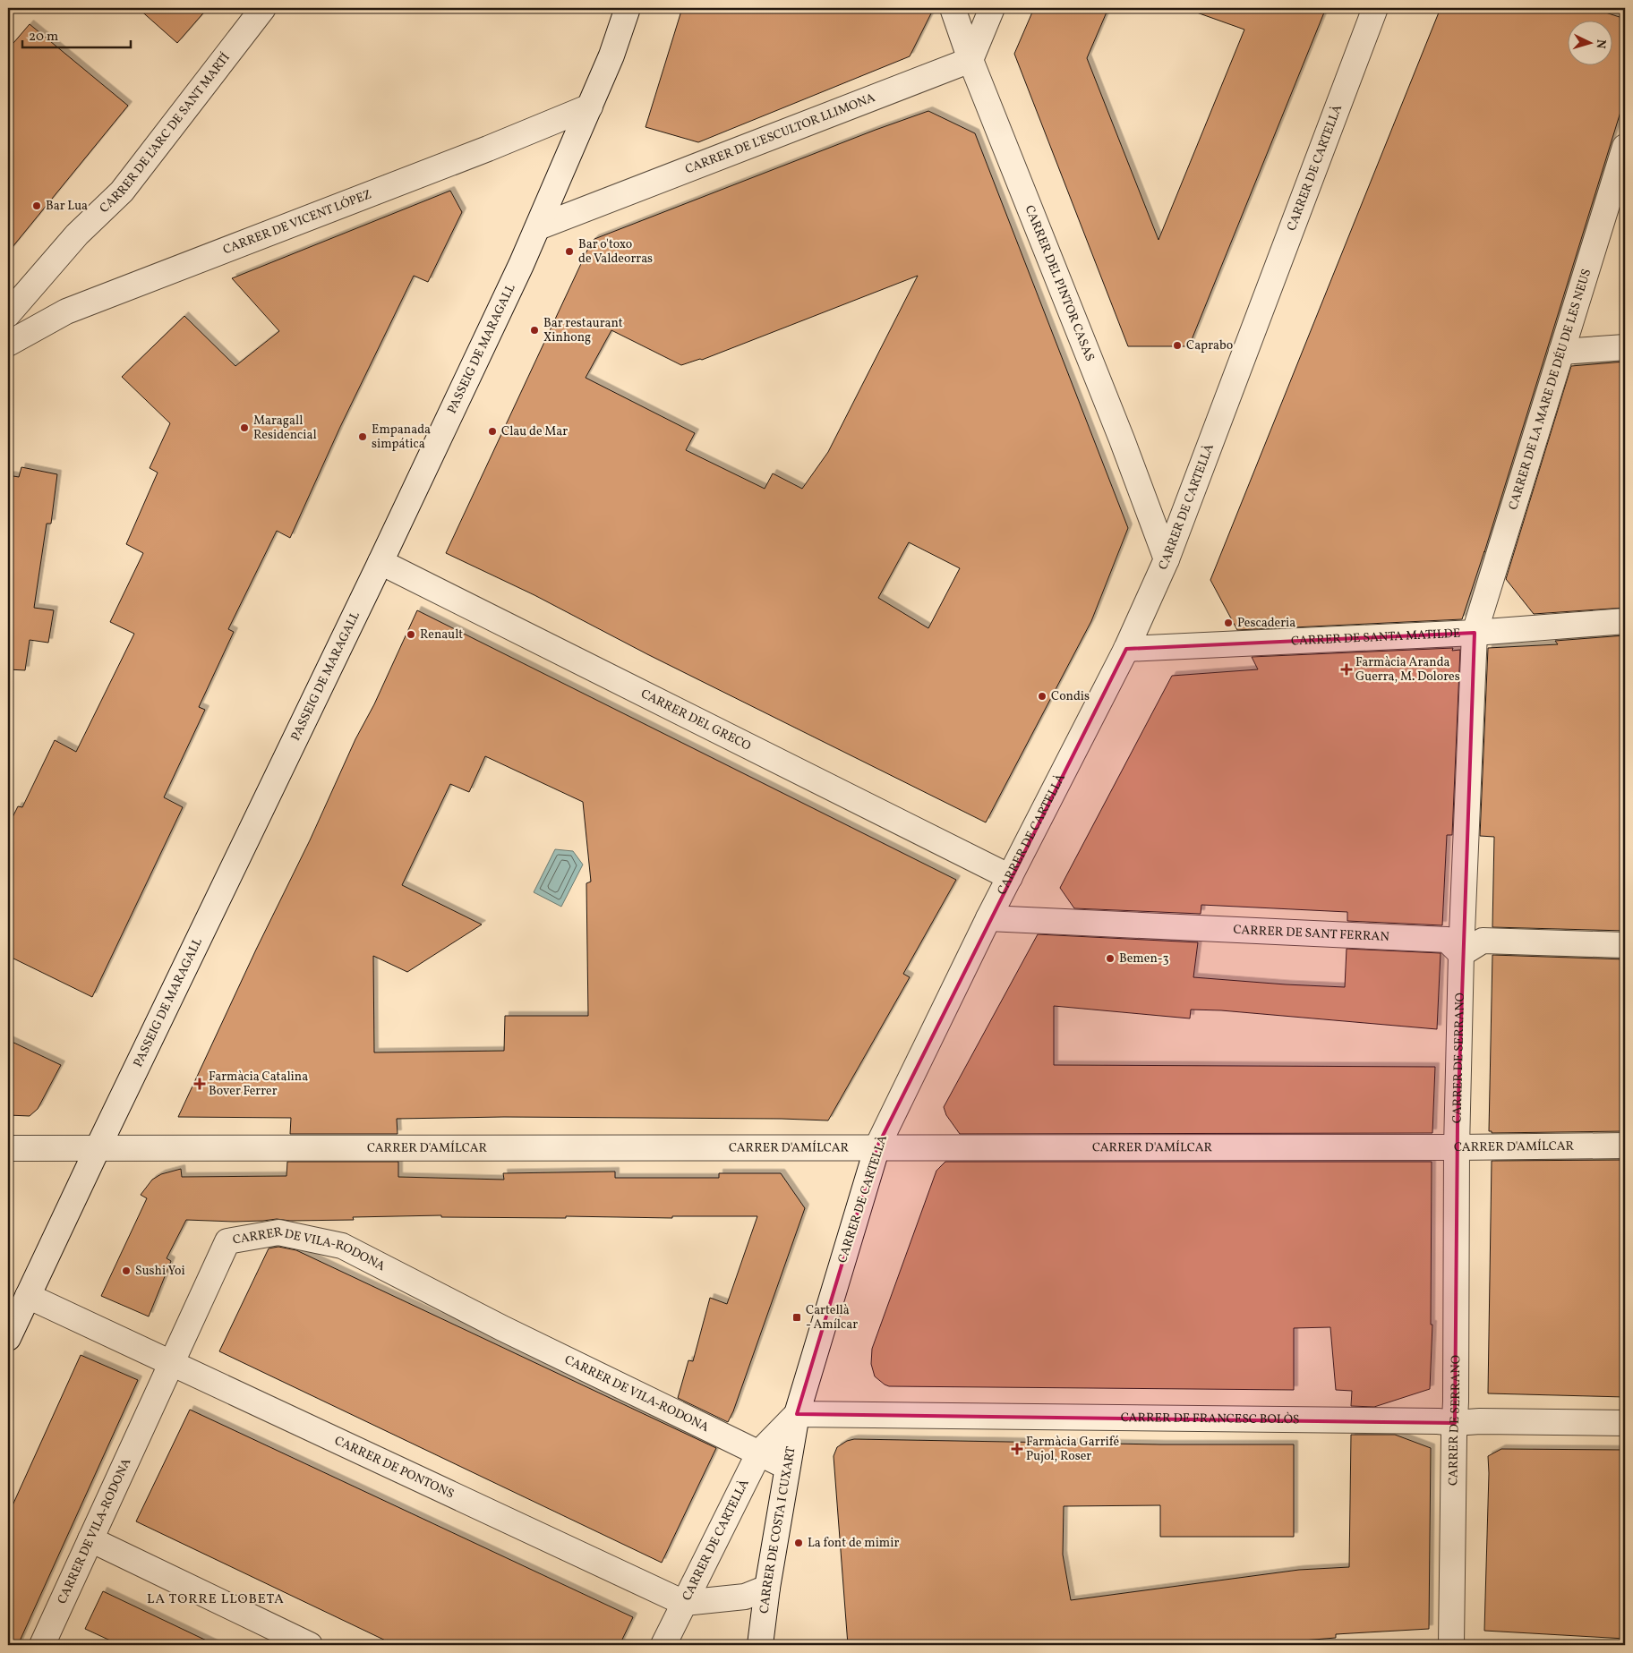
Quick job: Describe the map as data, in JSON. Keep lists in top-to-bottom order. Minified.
{"streets":{"street":["CARRER DE L'ARC DE SANT MARTÍ","CARRER DE L'ESCULTOR LLIMONA","CARRER DE CARTELLÀ","CARRER DE VICENT LÓPEZ","CARRER DEL PINTOR CASAS","PASSEIG DE MARAGALL","CARRER DE LA MARE DE DÉU DE LES NEUS","CARRER DE SANTA MATILDE","CARRER DEL GRECO","CARRER DE SANT FERRAN","CARRER DE SERRANO","CARRER D'AMÍLCAR","CARRER DE VILA-RODONA","CARRER DE FRANCESC BOLÒS","CARRER DE PONTONS","CARRER DE COSTA I CUXART"]},"crossings":[["CARRER DE L'ESCULTOR LLIMONA","CARRER DEL PINTOR CASAS"],["CARRER DE L'ESCULTOR LLIMONA","PASSEIG DE MARAGALL"],["CARRER DE CARTELLÀ","CARRER DEL PINTOR CASAS"],["CARRER DE CARTELLÀ","CARRER DE SANTA MATILDE"],["CARRER DE CARTELLÀ","CARRER DEL GRECO"],["CARRER DE CARTELLÀ","CARRER DE SANT FERRAN"],["CARRER DE CARTELLÀ","CARRER D'AMÍLCAR"],["CARRER DE CARTELLÀ","CARRER DE VILA-RODONA"],["CARRER DE CARTELLÀ","CARRER DE FRANCESC BOLÒS"],["CARRER DE CARTELLÀ","CARRER DE PONTONS"],["CARRER DE CARTELLÀ","CARRER DE COSTA I CUXART"],["CARRER DE VICENT LÓPEZ","PASSEIG DE MARAGALL"],["PASSEIG DE MARAGALL","CARRER DEL GRECO"],["PASSEIG DE MARAGALL","CARRER D'AMÍLCAR"],["PASSEIG DE MARAGALL","CARRER DE PONTONS"],["CARRER DE LA MARE DE DÉU DE LES NEUS","CARRER DE SANTA MATILDE"],["CARRER DE LA MARE DE DÉU DE LES NEUS","CARRER DE SERRANO"],["CARRER DE SANTA MATILDE","CARRER DE SERRANO"],["CARRER DE SANT FERRAN","CARRER DE SERRANO"],["CARRER DE SERRANO","CARRER D'AMÍLCAR"],["CARRER DE SERRANO","CARRER DE FRANCESC BOLÒS"],["CARRER DE VILA-RODONA","CARRER DE PONTONS"],["CARRER DE VILA-RODONA","CARRER DE COSTA I CUXART"],["CARRER DE FRANCESC BOLÒS","CARRER DE COSTA I CUXART"]],"districts":["LA TORRE LLOBETA"],"places":{"other":["Bar Lua","Bar o'toxo de Valdeorras","Bar restaurant Xinhong","Caprabo","Maragall Residencial","Clau de Mar","Empanada simpática","Pescaderia","Renault","Condis","Bemen-3","Sushi Yoi","La font de mimir"],"health":["Farmàcia Aranda Guerra, M. Dolores","Farmàcia Catalina Bover Ferrer","Farmàcia Garrifé Pujol, Roser"],"transit":["Cartellà - Amílcar"]},"scale_bar":"20 m","north":"right"}
